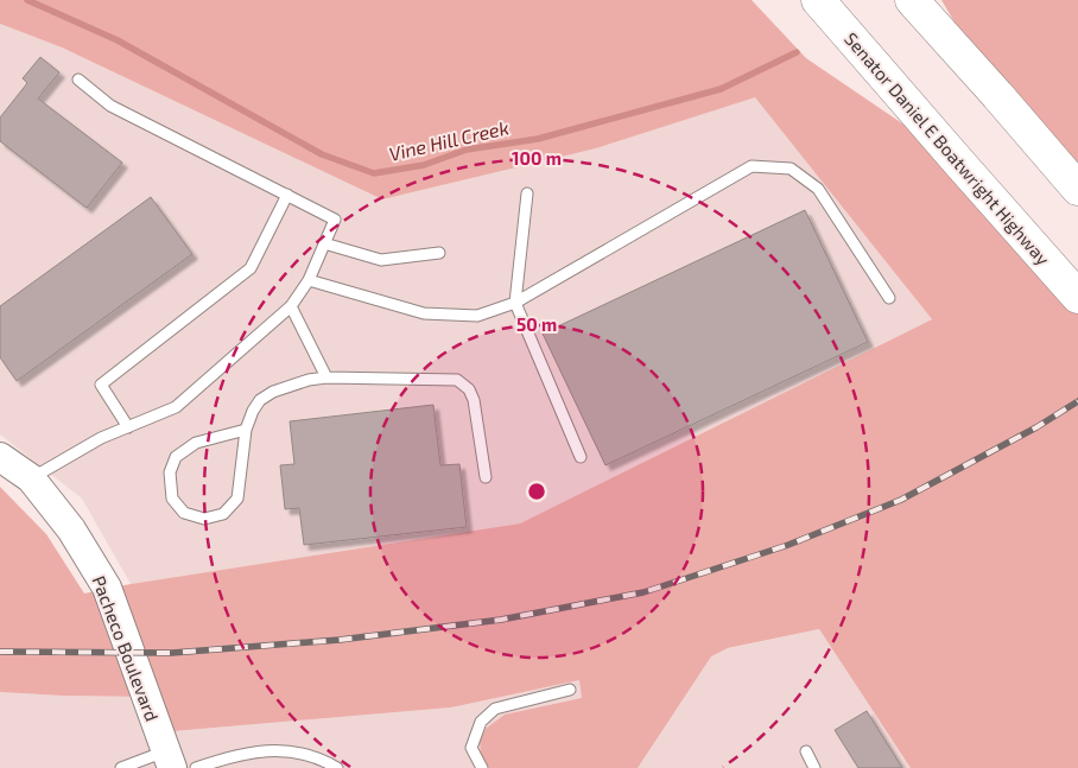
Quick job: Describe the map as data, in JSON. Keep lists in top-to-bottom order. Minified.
{"streets":{"highway":["Senator Daniel E Boatwright Highway"],"main road":["Pacheco Boulevard"]},"water":["Vine Hill Creek"],"rings":["100 m","50 m"]}
